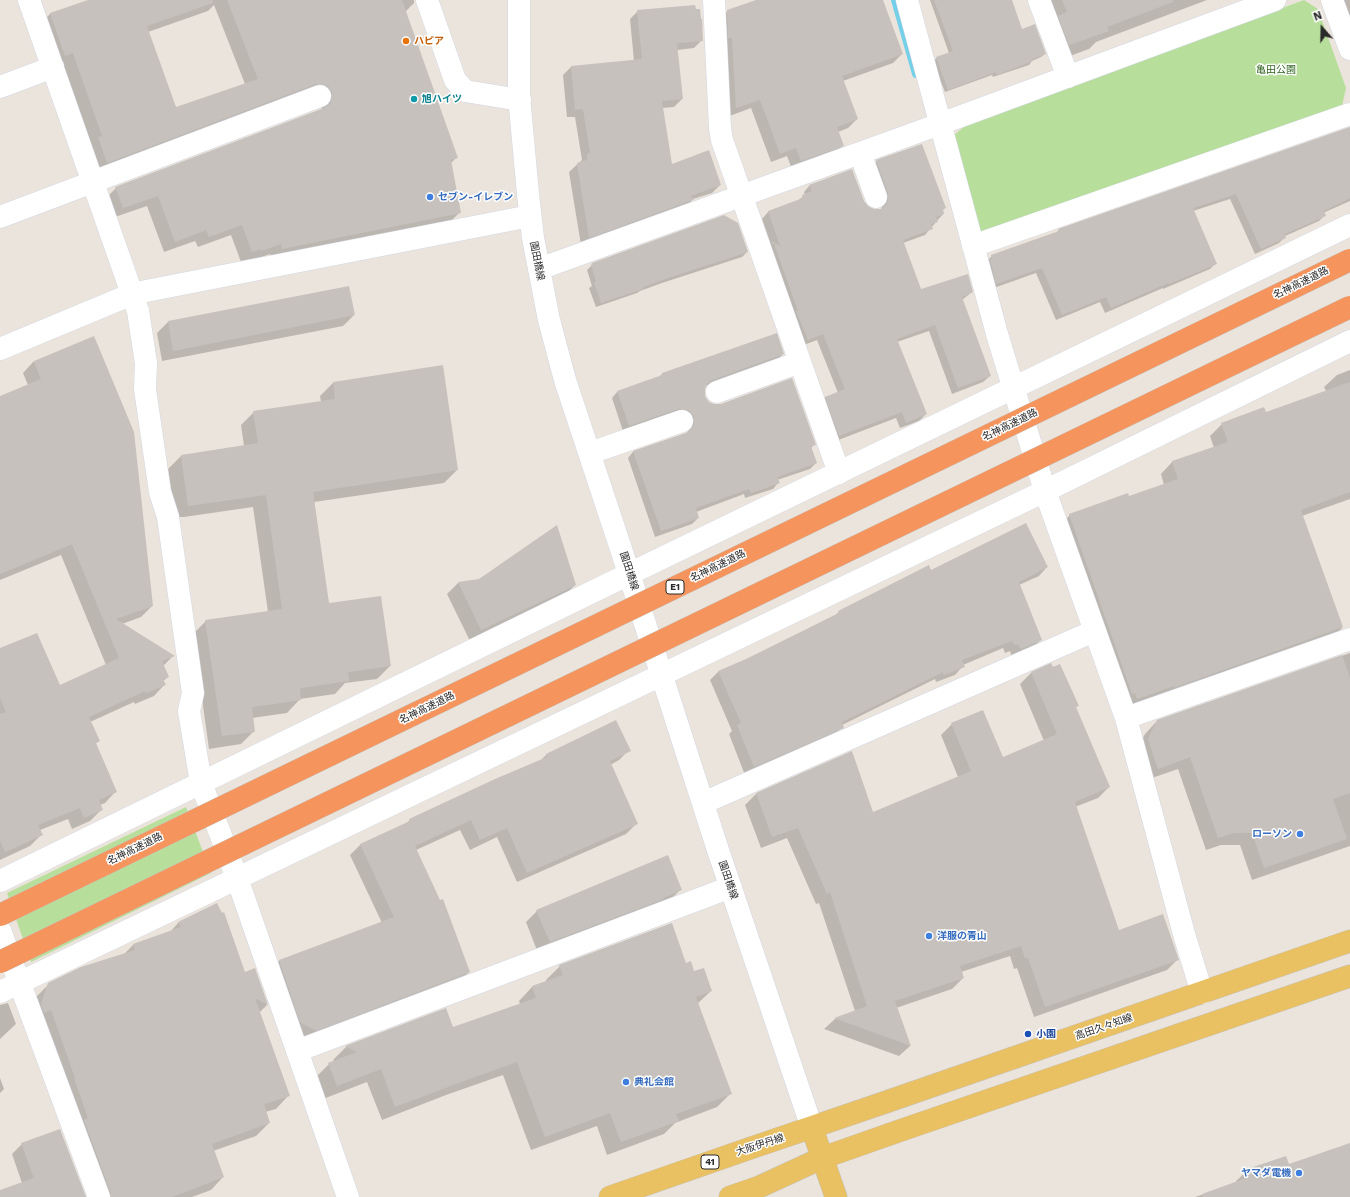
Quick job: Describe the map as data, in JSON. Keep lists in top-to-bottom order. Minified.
{"streets":{"highway":["名神高速道路","E1"],"main road":["高田久々知線","大阪伊丹線","41"],"street":["園田橋線"]},"crossings":[["園田橋線","高田久々知線"],["園田橋線","大阪伊丹線"],["高田久々知線","大阪伊丹線"]],"parks":["亀田公園"],"places":["ハピア","旭ハイツ","セブン-イレブン","ローソン","洋服の青山","小園","典礼会館","ヤマダ電機"],"north":"top"}
